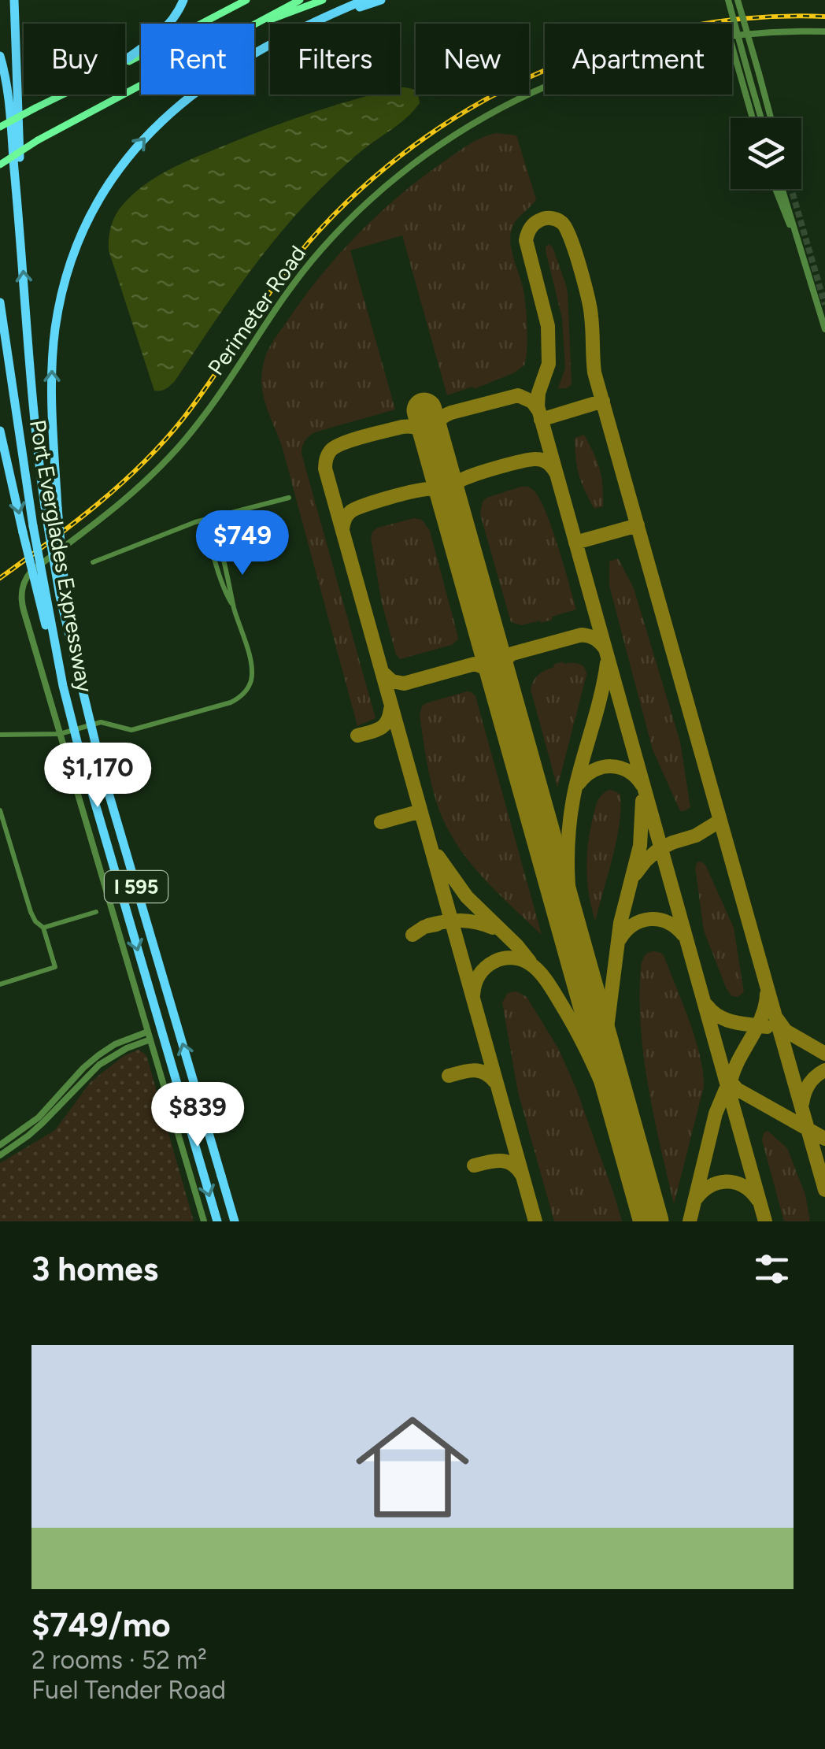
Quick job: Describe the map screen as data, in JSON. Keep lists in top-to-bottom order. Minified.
{"streets":{"highway":["Port Everglades Expressway","I 595"],"street":["Perimeter Road"]},"page":{"chip":["Buy","Rent","Filters","New","Apartment"],"price":["$749","$1,170","$839"],"heading":"3 homes","list":[{"name":"$749/mo","note":"2 rooms · 52 m² · Fuel Tender Road"}]}}
